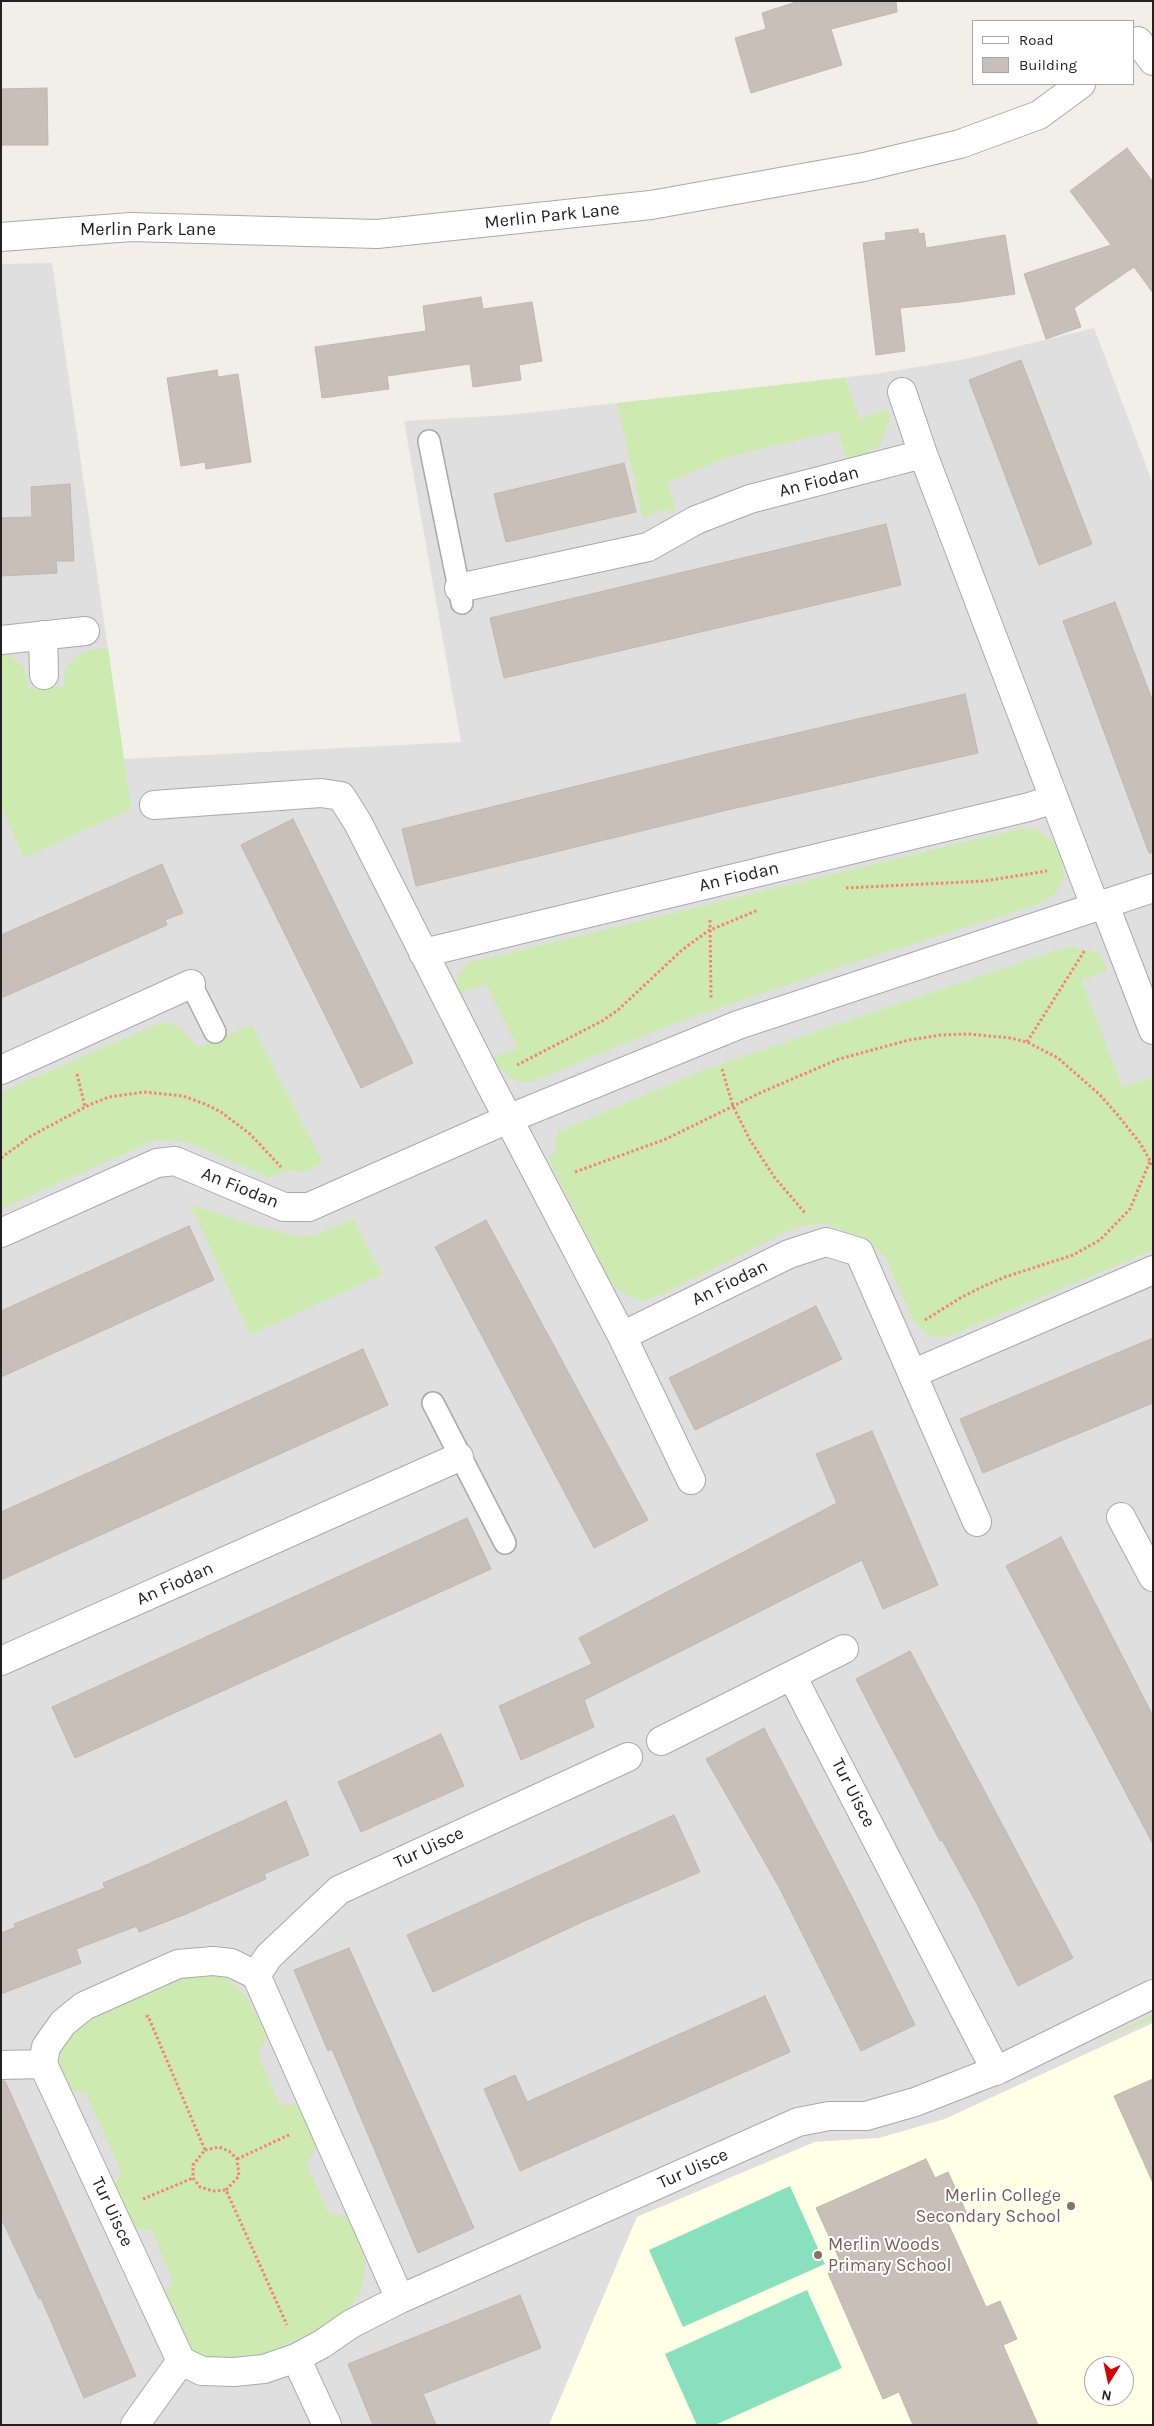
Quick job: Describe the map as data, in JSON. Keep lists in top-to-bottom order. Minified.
{"streets":{"street":["Merlin Park Lane","An Fiodan","Tur Uisce"]},"places":["Merlin College Secondary School","Merlin Woods Primary School"],"legend":["Road","Building"],"north":"bottom"}
